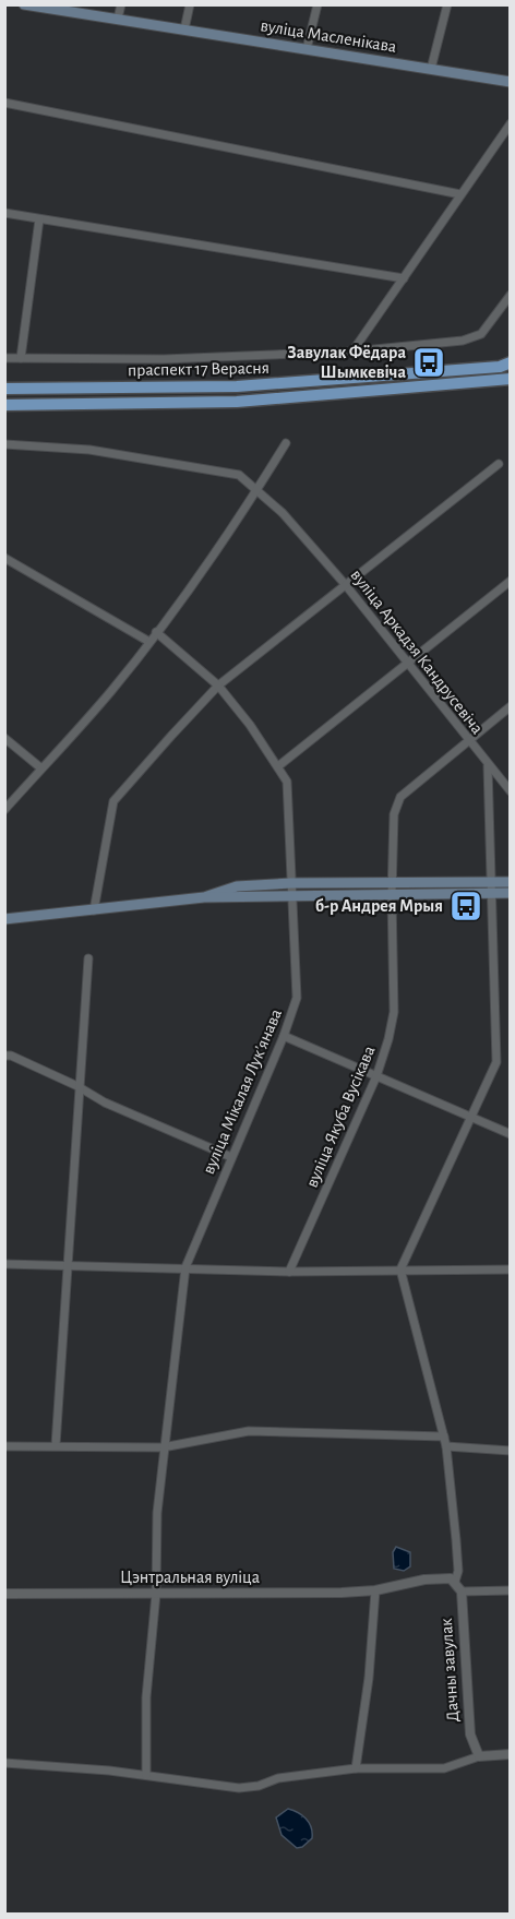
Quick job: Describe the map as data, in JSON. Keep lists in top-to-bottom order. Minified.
{"streets":{"main road":["вуліца Масленікава","праспект 17 Верасня"],"street":["вуліца Аркадзя Кандрусевіча","вуліца Мікалая Лукʼянава","вуліца Якуба Вусікава","Цэнтральная вуліца","Дачны завулак"]},"crossings":[["вуліца Аркадзя Кандрусевіча","вуліца Якуба Вусікава"],["вуліца Мікалая Лукʼянава","Цэнтральная вуліца"],["Цэнтральная вуліца","Дачны завулак"]],"places":{"bus stop":["Завулак Фёдара Шымкевіча","б-р Андрея Мрыя"]}}
